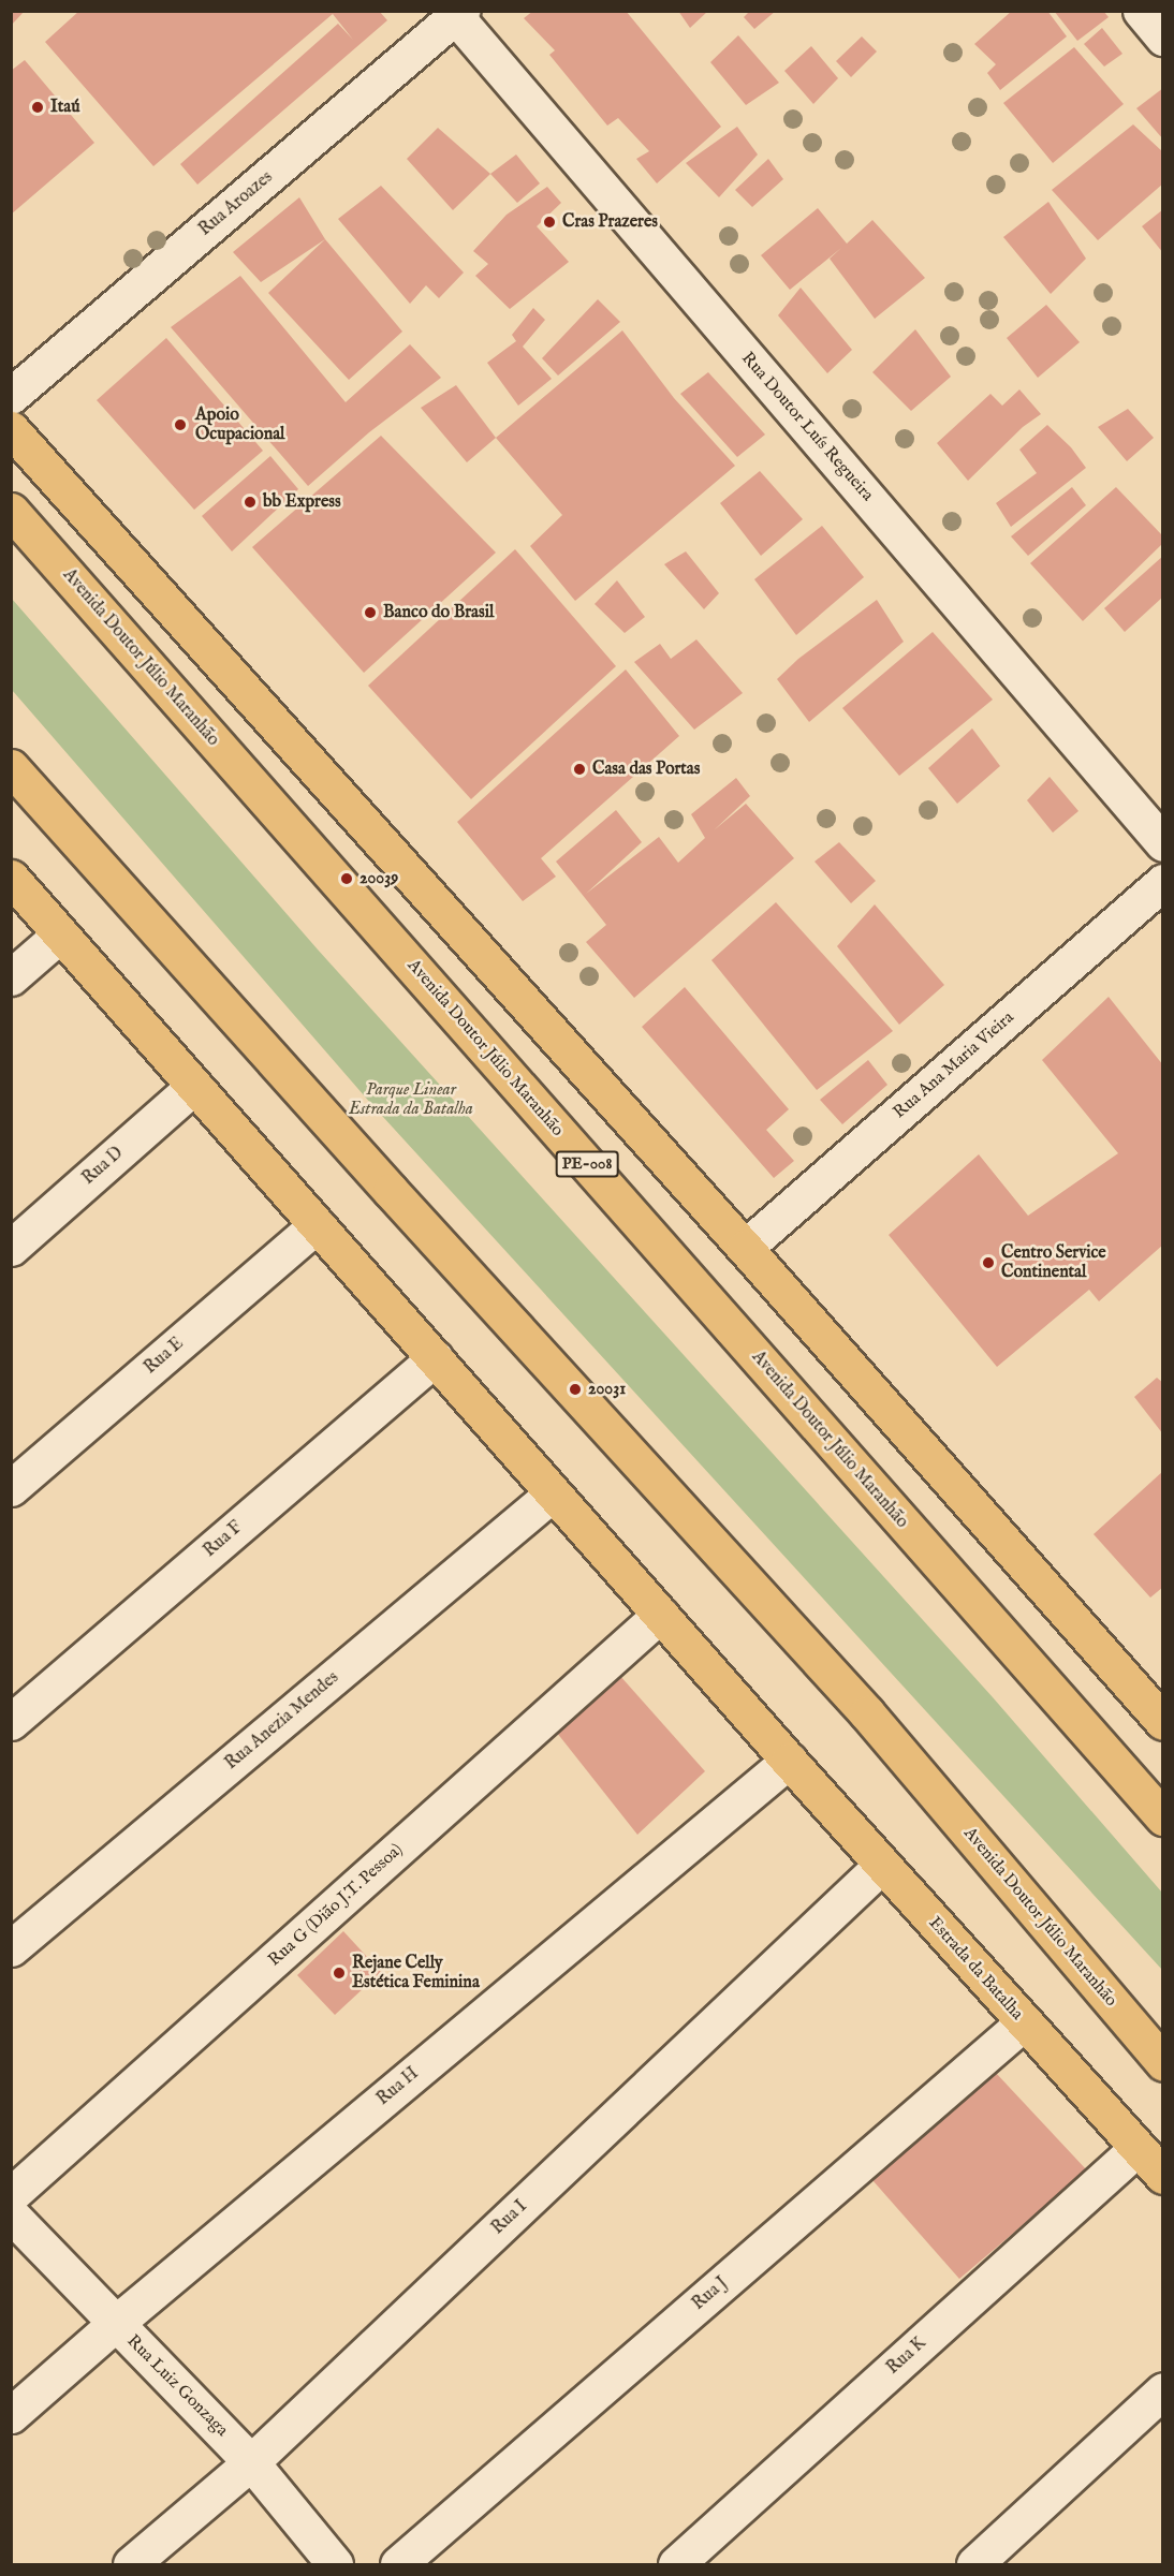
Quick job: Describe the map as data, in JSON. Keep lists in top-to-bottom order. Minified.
{"streets":{"main road":["Avenida Doutor Júlio Maranhão","PE-008","Estrada da Batalha"],"street":["Rua Aroazes","Rua Doutor Luís Regueira","Rua Ana Maria Vieira","Rua D","Rua E","Rua F","Rua Anezia Mendes","Rua G (Dião J.T. Pessoa)","Rua H","Rua I","Rua J","Rua K","Rua Luiz Gonzaga"]},"crossings":[["Rua Aroazes","Rua Doutor Luís Regueira"],["Estrada da Batalha","Rua H"],["Estrada da Batalha","Rua I"],["Estrada da Batalha","Rua J"],["Estrada da Batalha","Rua K"],["Rua H","Rua Luiz Gonzaga"],["Rua I","Rua Luiz Gonzaga"]],"parks":["Parque Linear Estrada da Batalha"],"places":["Itaú","Cras Prazeres","Apoio Ocupacional","bb Express","Banco do Brasil","Casa das Portas","20039","Centro Service Continental","20031","Rejane Celly Estética Feminina"]}
